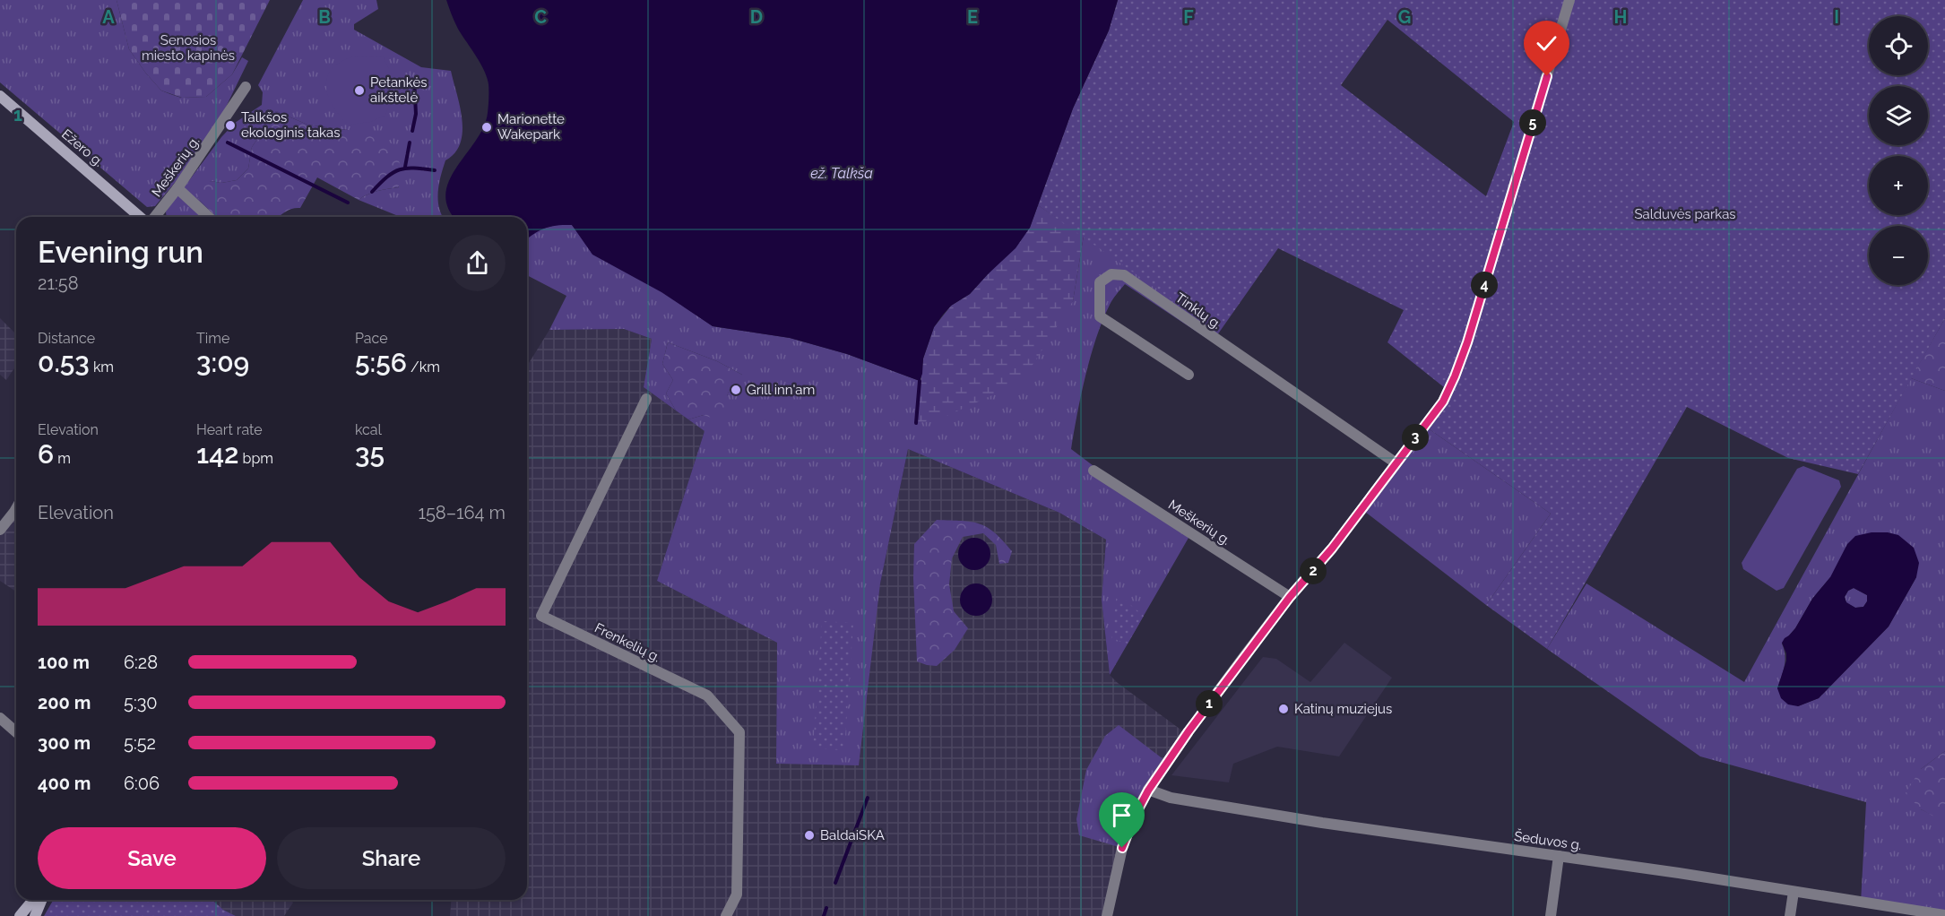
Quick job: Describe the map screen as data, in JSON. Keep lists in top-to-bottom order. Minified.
{"streets":{"main road":["Ežero g."],"street":["Meškerių g.","Tinklų g.","Frenkelių g.","Šeduvos g."]},"water":["ež. Talkša"],"parks":["Senosios miesto kapinės","Salduvės parkas"],"places":["Petankės aikštelė","Talkšos ekologinis takas","Marionette Wakepark","Grill inn'am","Katinų muziejus","BaldaiSKA"],"page":{"map_buttons":["+","−"],"pins":["5","4","3","2","1"],"heading":["Evening run","21:58"],"stats":[["Distance","0.53 km"],["Time","3:09"],["Pace","5:56 /km"],["Elevation","6 m"],["Heart rate","142 bpm"],["kcal","35"]],"chart":["Elevation","158–164 m"],"list":[{"name":"100 m","note":"6:28"},{"name":"200 m","note":"5:30"},{"name":"300 m","note":"5:52"},{"name":"400 m","note":"6:06"}],"buttons":["Save","Share"]},"grid":{"columns":["A","B","C","D","E","F","G","H","I"],"rows":["1"]}}
